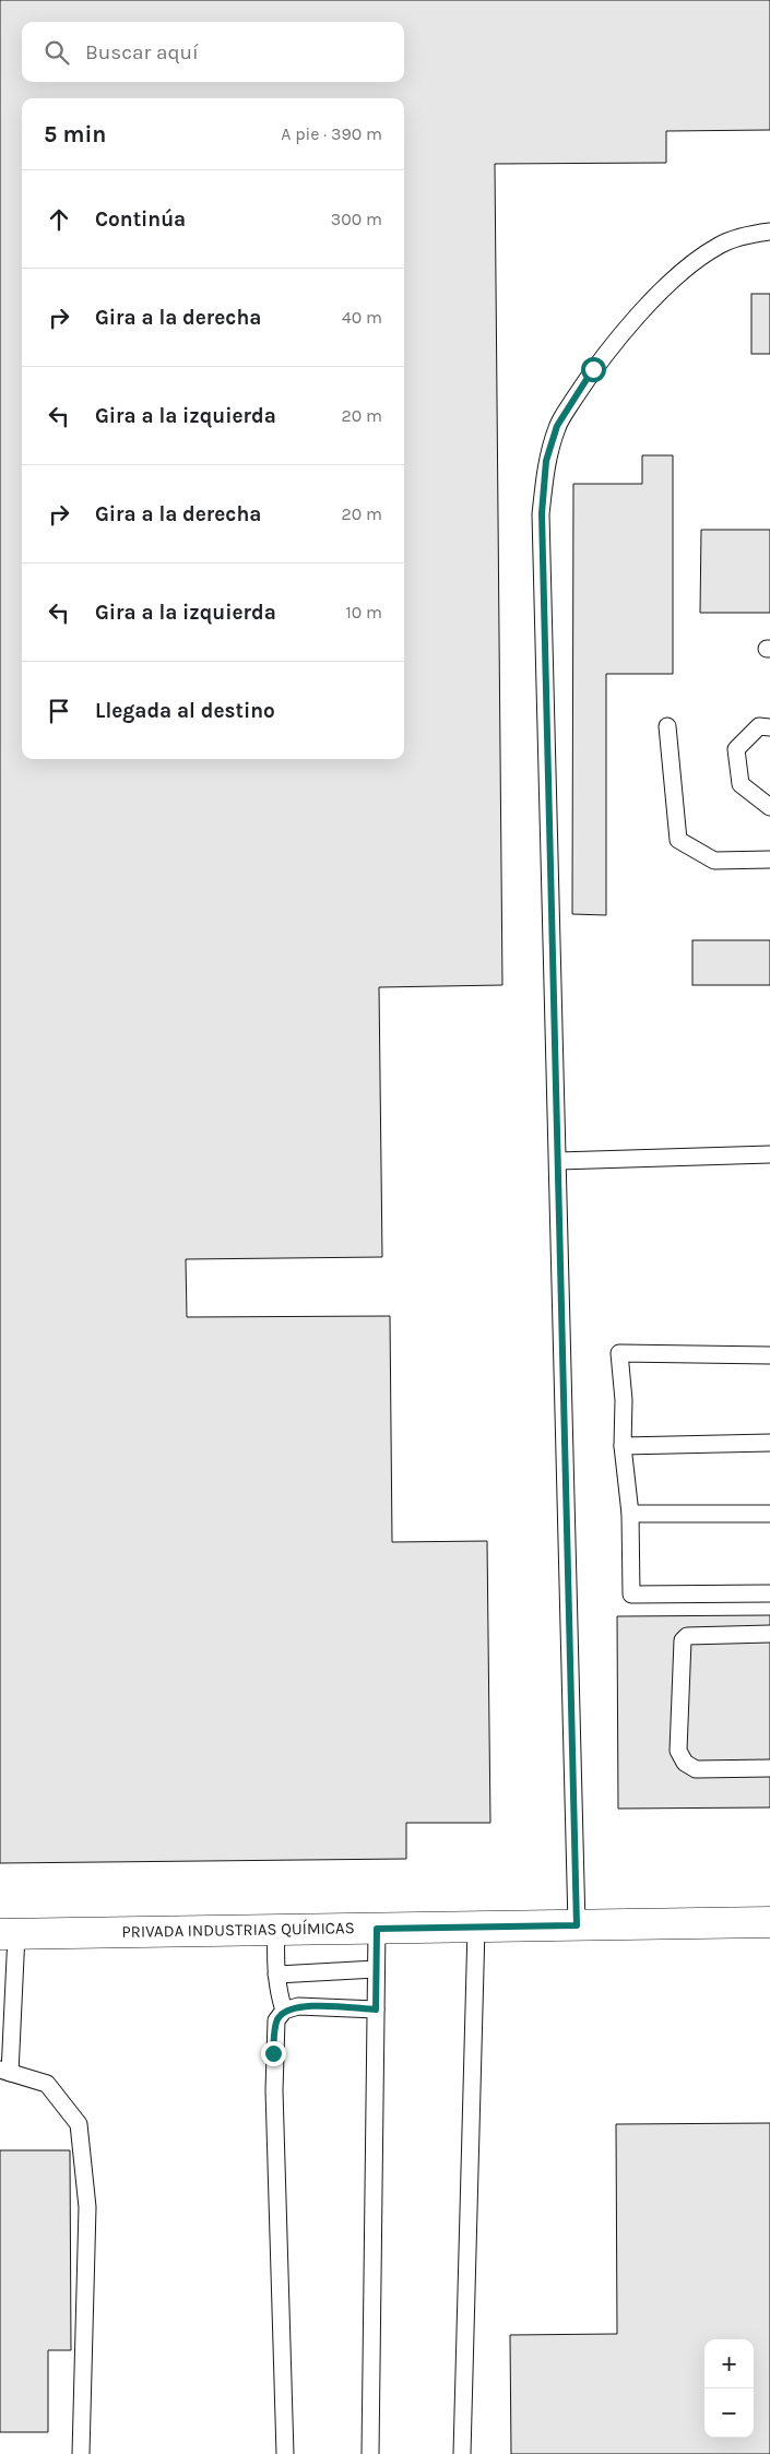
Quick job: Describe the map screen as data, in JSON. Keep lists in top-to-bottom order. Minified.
{"streets":{"street":["PRIVADA INDUSTRIAS QUÍMICAS"]},"page":{"search":"Buscar aquí","heading":["5 min","A pie · 390 m"],"list":[["Continúa","300 m"],["Gira a la derecha","40 m"],["Gira a la izquierda","20 m"],["Gira a la derecha","20 m"],["Gira a la izquierda","10 m"],"Llegada al destino"],"map_buttons":["+","−"]}}
